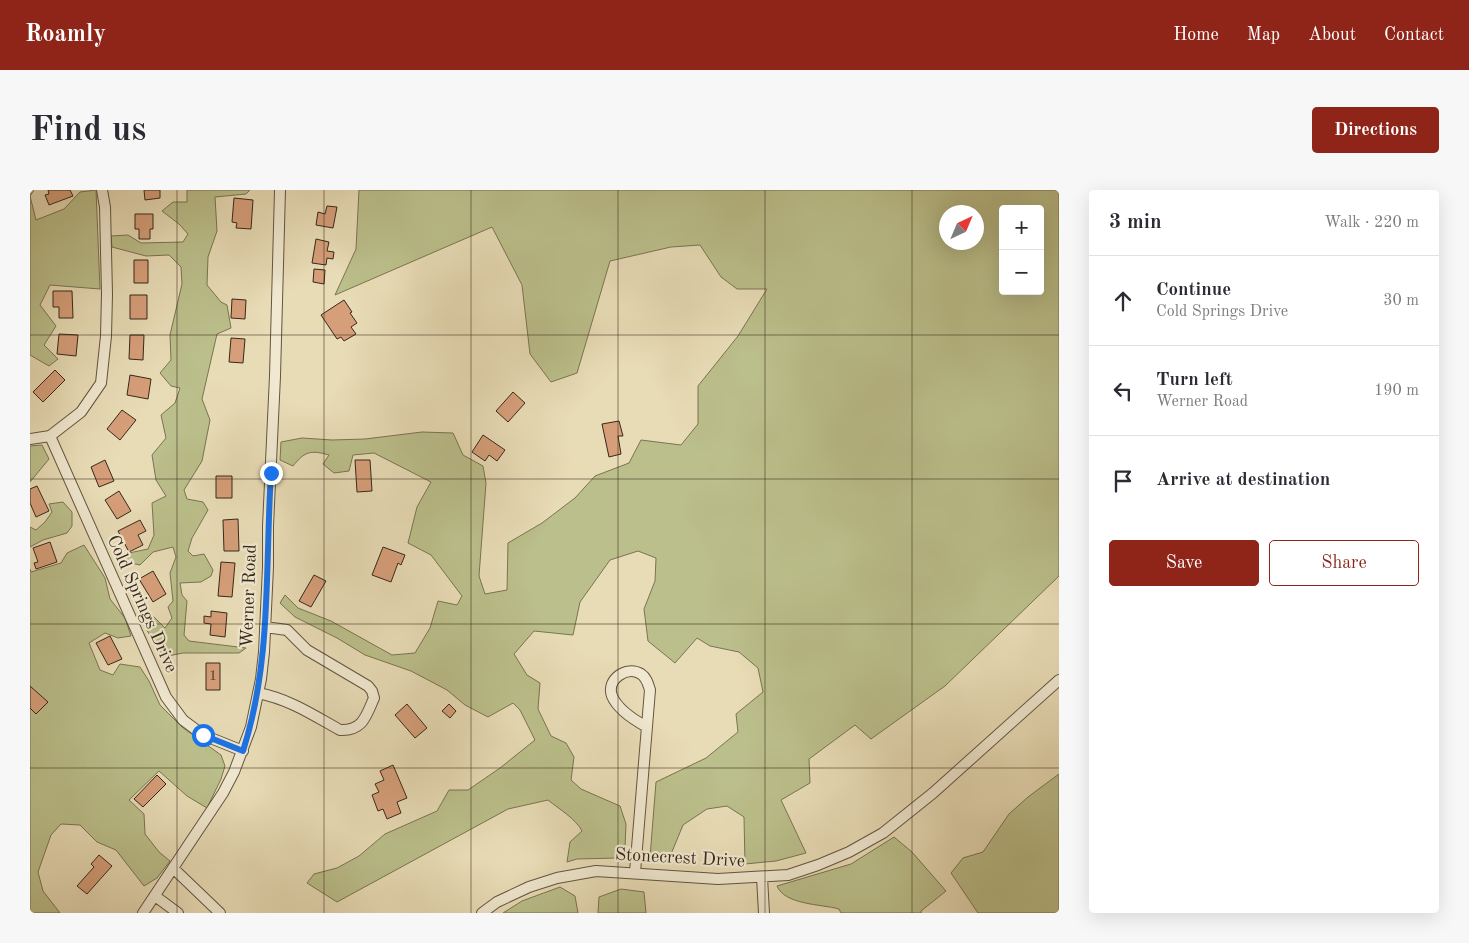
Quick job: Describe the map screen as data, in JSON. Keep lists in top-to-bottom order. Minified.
{"streets":{"street":["Werner Road","Cold Springs Drive","Stonecrest Drive"]},"crossings":[["Werner Road","Cold Springs Drive"]],"house_numbers":["1"],"north":"top right","page":{"header":"Roamly","nav":["Home","Map","About","Contact"],"buttons":["Directions",["Save","Share"]],"title":"Find us","heading":["3 min","Walk · 220 m"],"map_buttons":["+","−"],"list":[["Continue","Cold Springs Drive","30 m"],["Turn left","Werner Road","190 m"],"Arrive at destination"]}}
